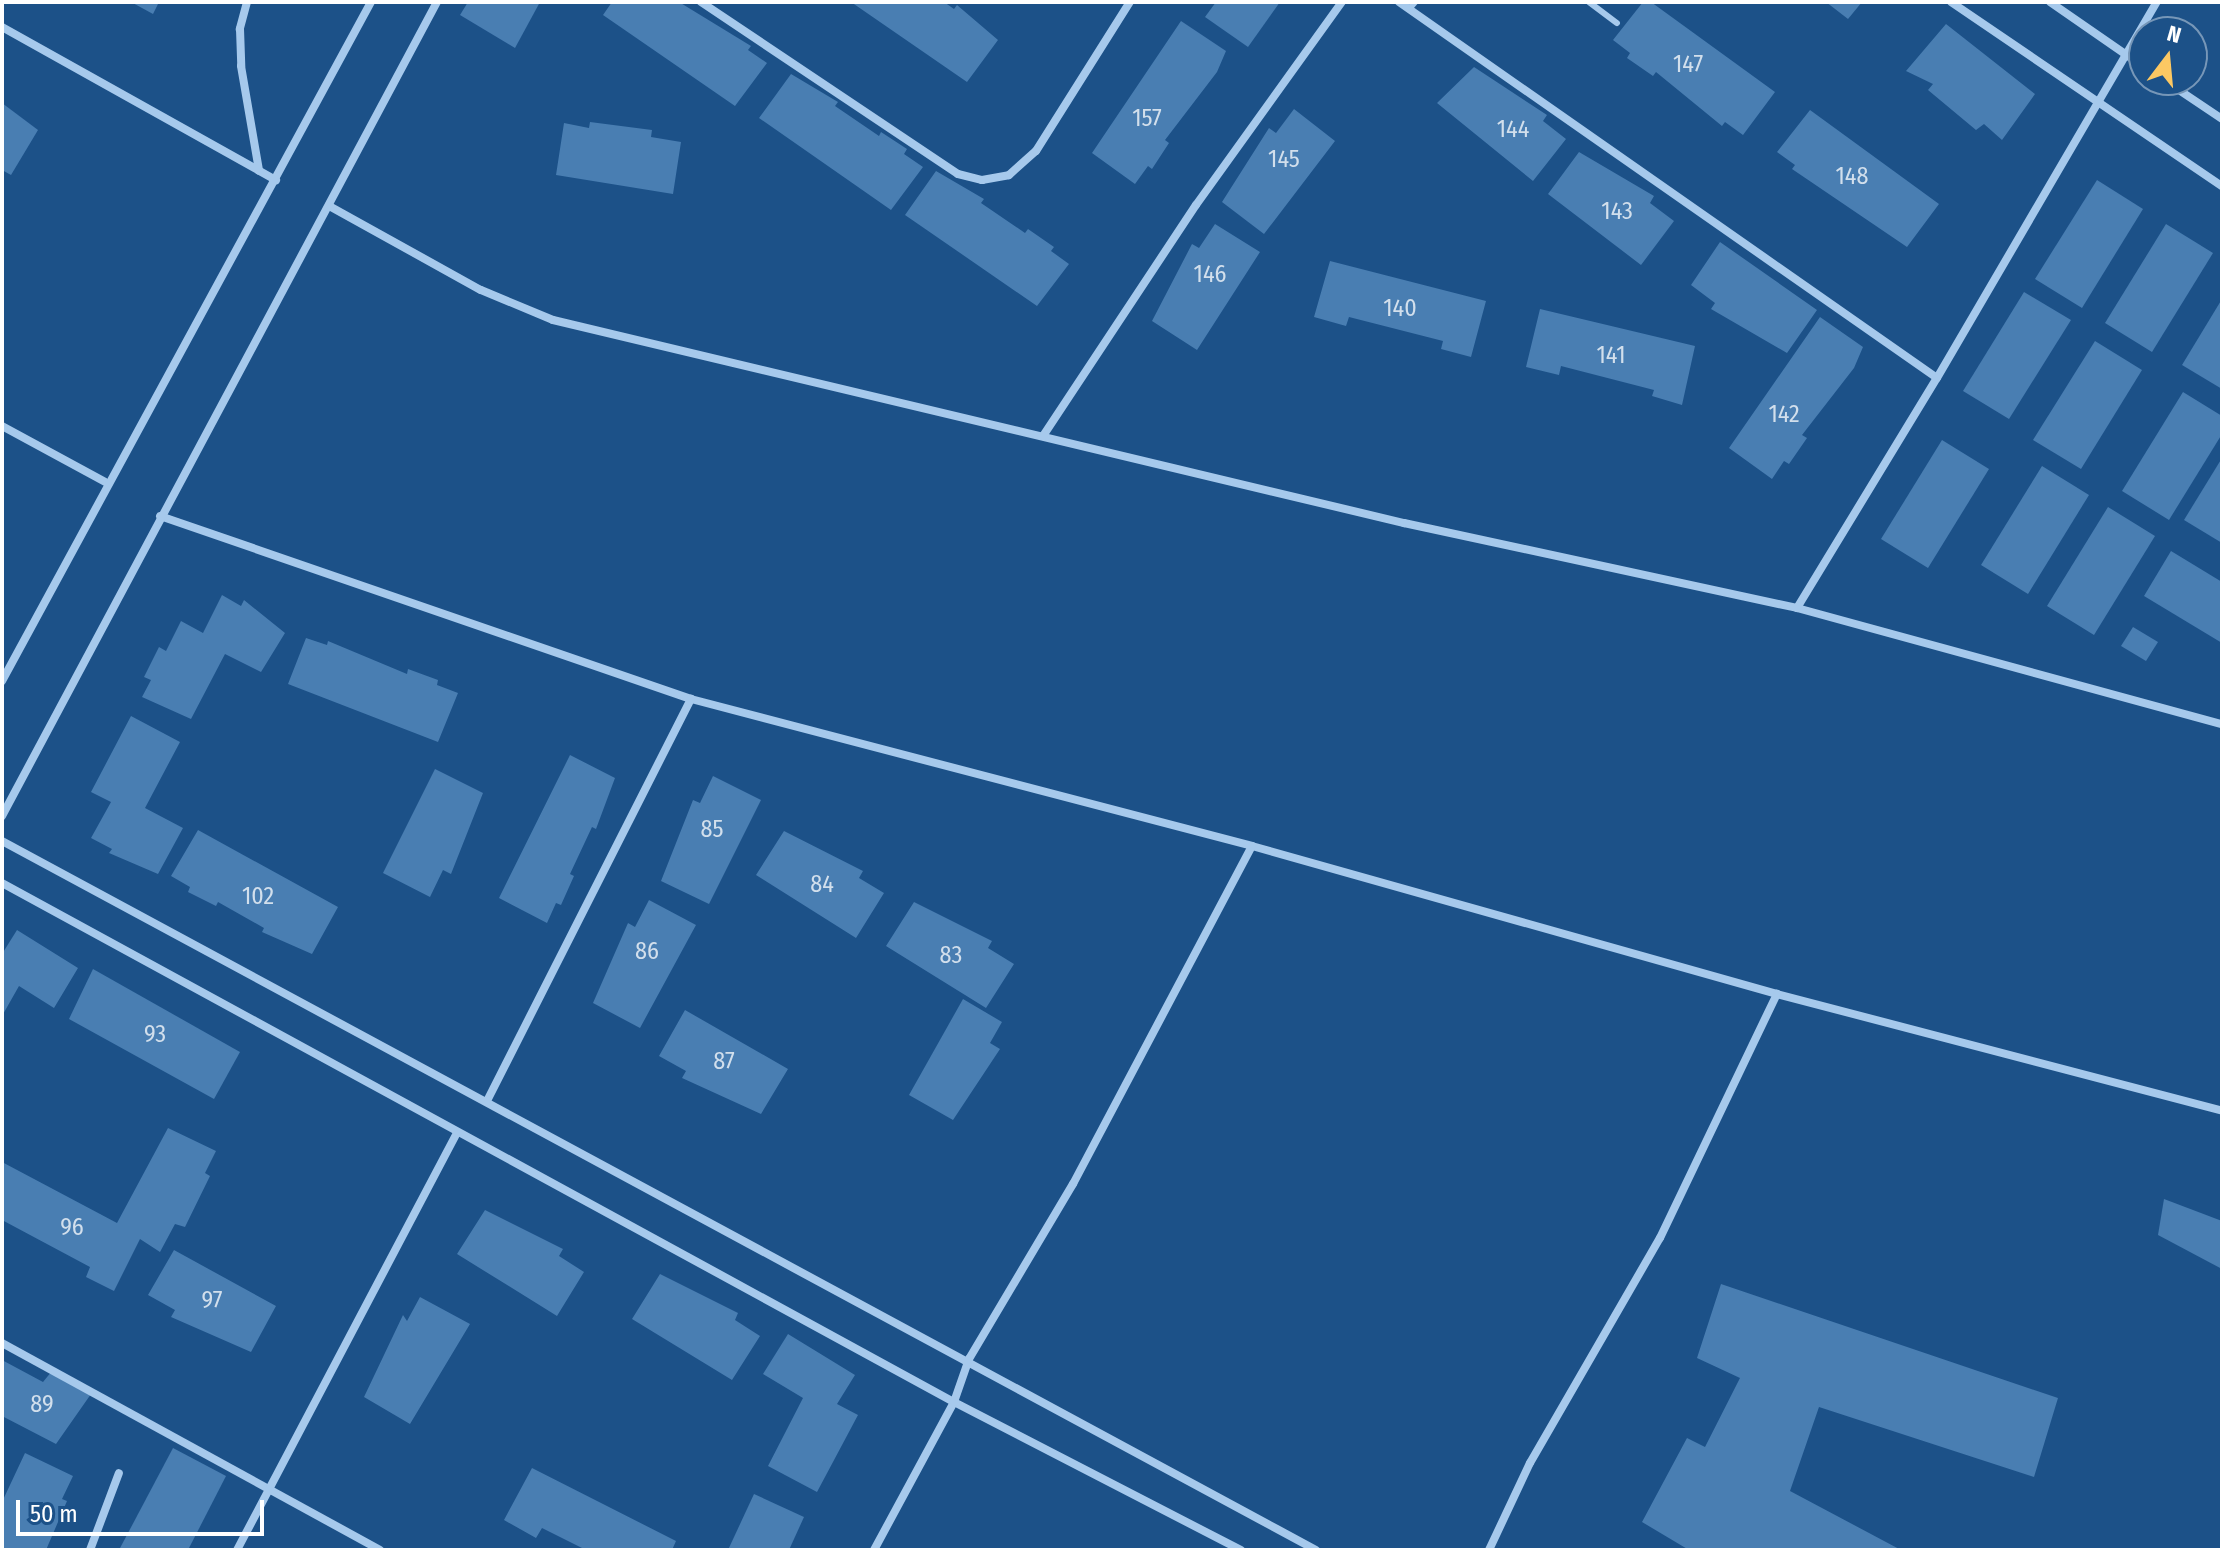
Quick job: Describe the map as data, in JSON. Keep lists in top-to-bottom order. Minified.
{"house_numbers":["147","157","144","145","148","143","146","140","141","142","85","84","102","86","83","93","87","96","97","89"],"scale_bar":"50 m","north":"top"}
